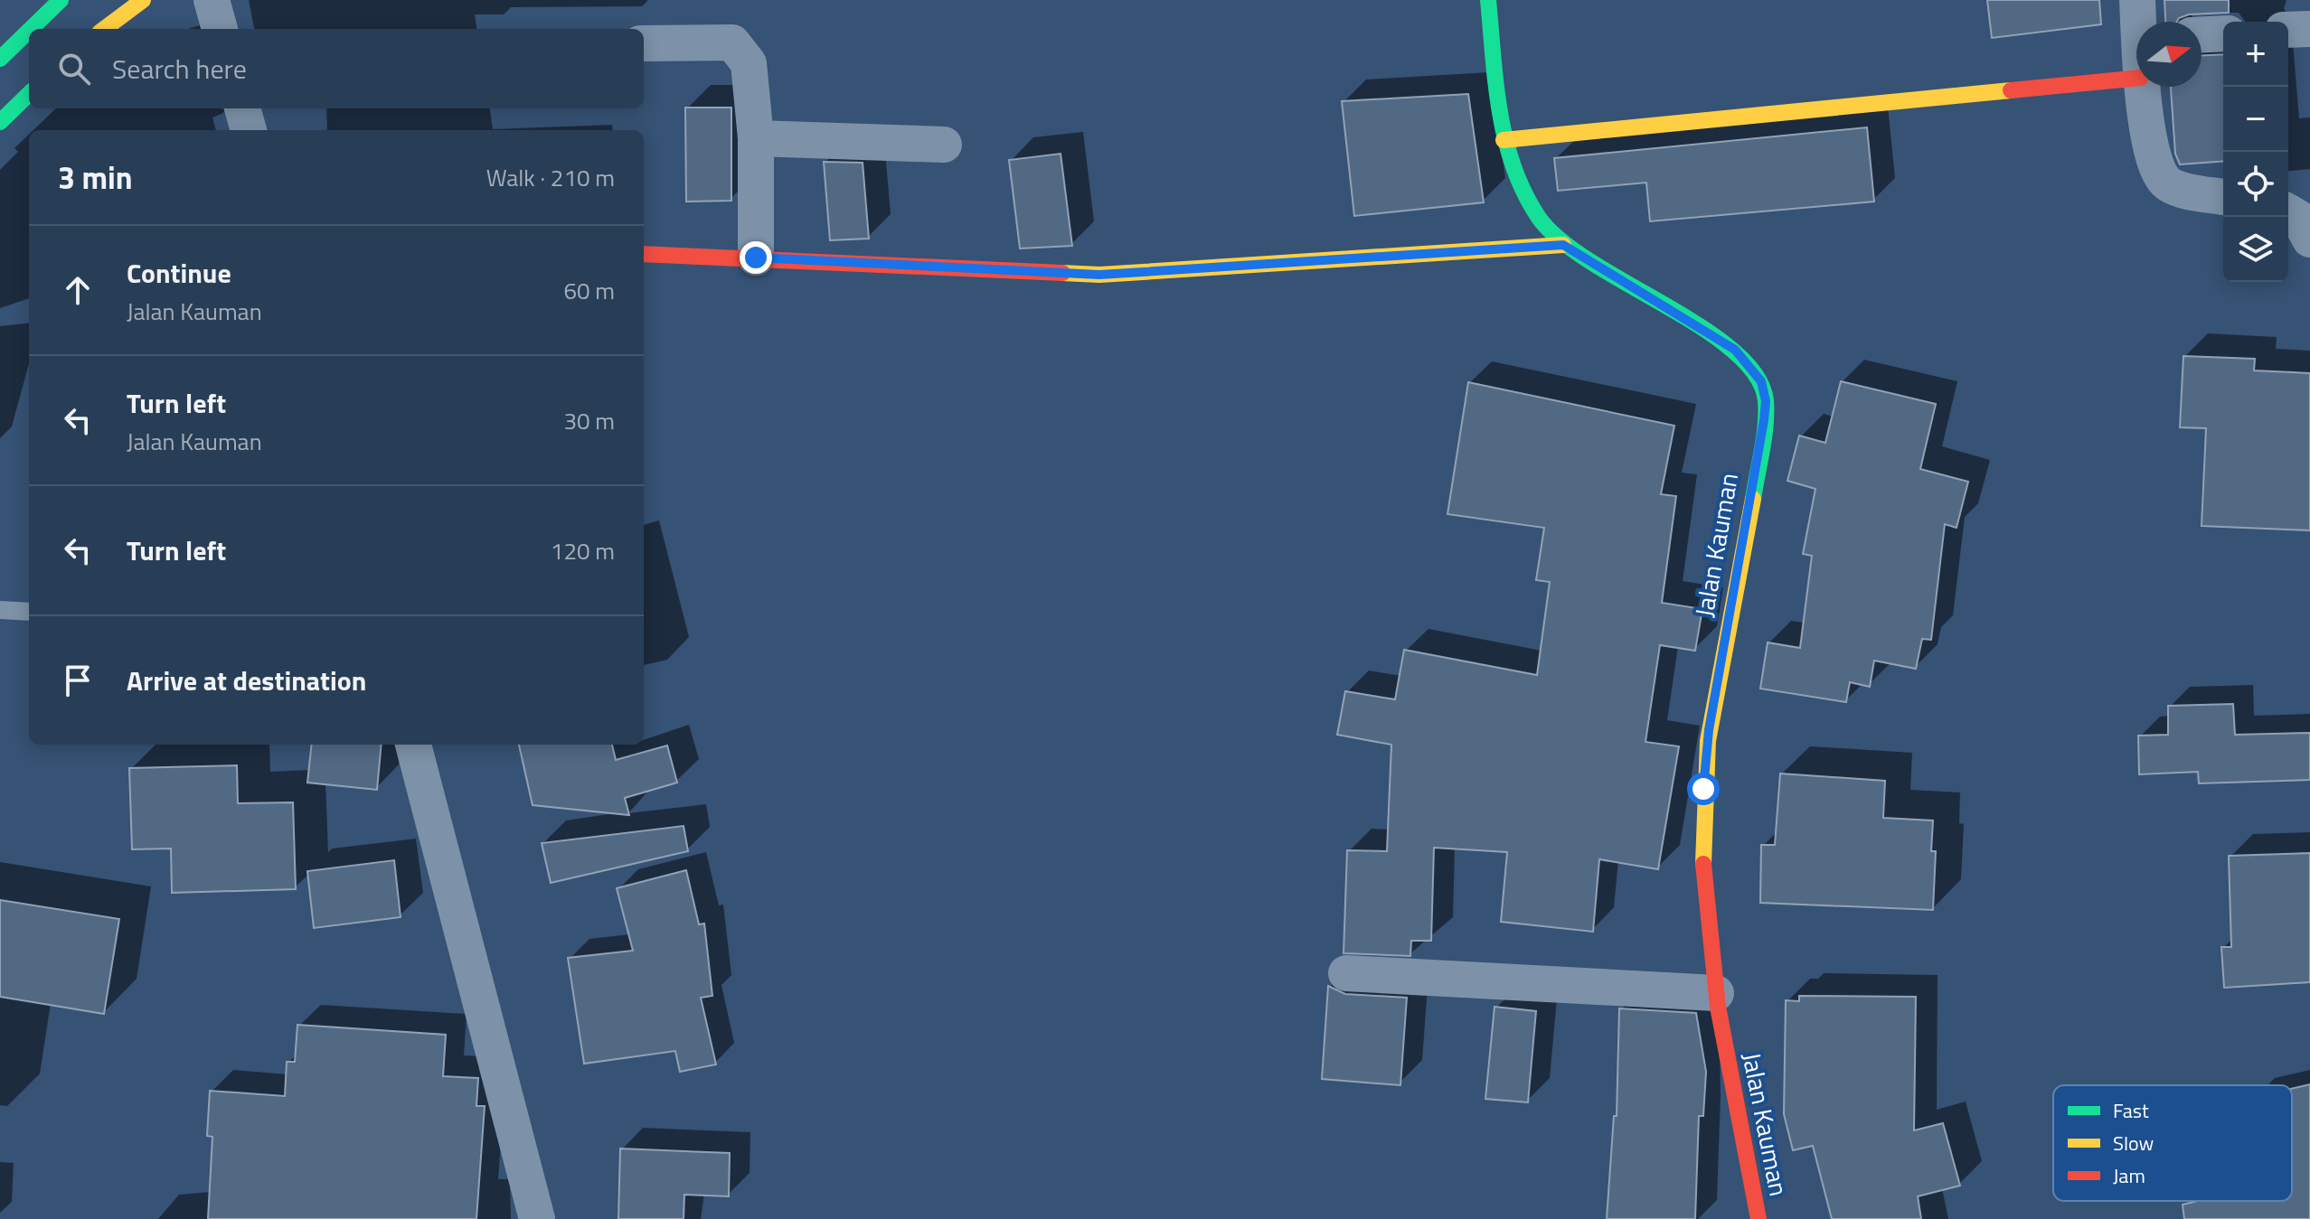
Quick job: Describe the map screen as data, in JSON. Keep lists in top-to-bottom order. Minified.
{"streets":{"street":["Jalan Kauman"]},"legend":["Fast","Slow","Jam"],"north":"right","page":{"map_buttons":["+","−"],"search":"Search here","heading":["3 min","Walk · 210 m"],"list":[["Continue","Jalan Kauman","60 m"],["Turn left","Jalan Kauman","30 m"],["Turn left","120 m"],"Arrive at destination"]}}
